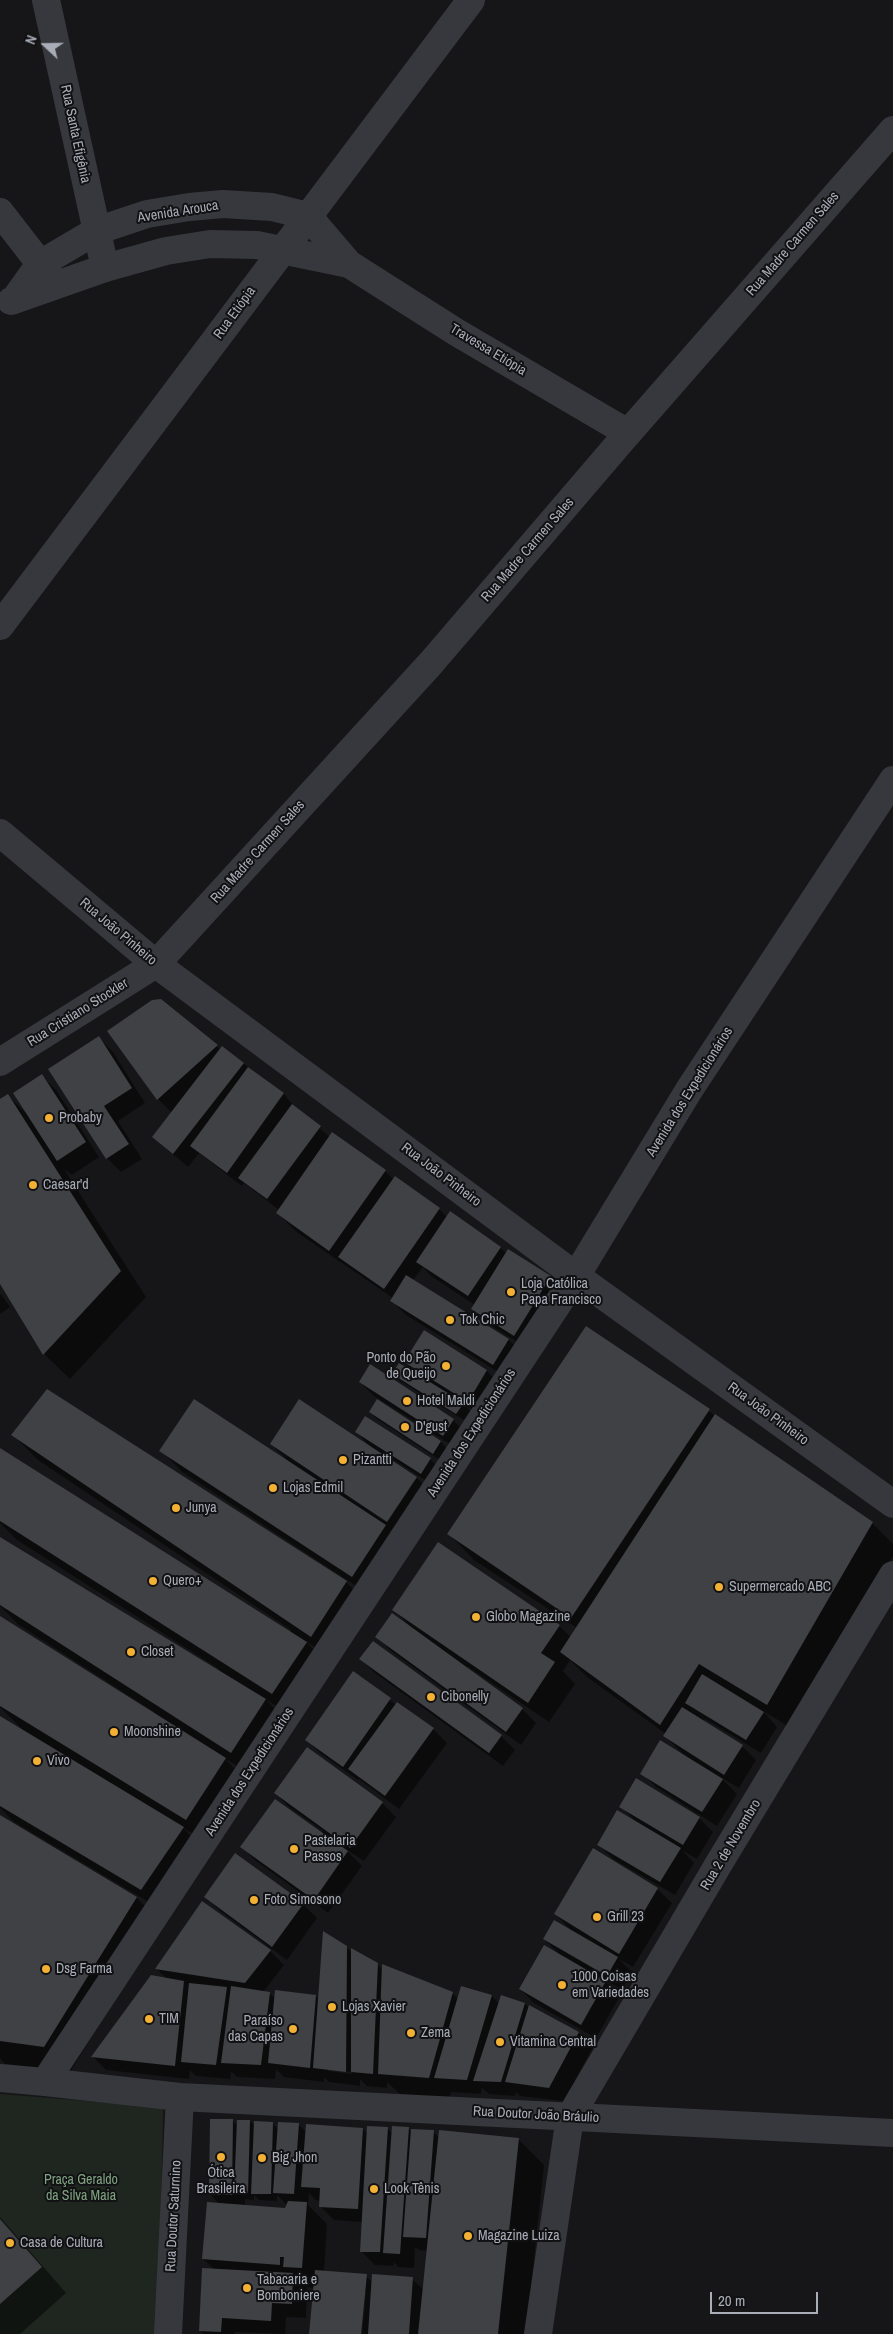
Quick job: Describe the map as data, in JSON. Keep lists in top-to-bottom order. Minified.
{"streets":{"street":["Rua Santa Efigênia","Avenida Arouca","Rua Madre Carmen Sales","Rua Etiópia","Travessa Etiópia","Rua João Pinheiro","Rua Cristiano Stockler","Avenida dos Expedicionários","Rua 2 de Novembro","Rua Doutor João Bráulio","Rua Doutor Saturnino"]},"crossings":[["Rua Santa Efigênia","Avenida Arouca"],["Avenida Arouca","Rua Etiópia"],["Avenida Arouca","Travessa Etiópia"],["Rua Madre Carmen Sales","Travessa Etiópia"],["Rua Madre Carmen Sales","Rua João Pinheiro"],["Rua Madre Carmen Sales","Rua Cristiano Stockler"],["Rua Etiópia","Travessa Etiópia"],["Rua João Pinheiro","Rua Cristiano Stockler"],["Rua João Pinheiro","Avenida dos Expedicionários"],["Avenida dos Expedicionários","Rua Doutor João Bráulio"],["Rua 2 de Novembro","Rua Doutor João Bráulio"],["Rua Doutor João Bráulio","Rua Doutor Saturnino"]],"parks":["Praça Geraldo da Silva Maia"],"places":["Probaby","Caesar'd","Loja Católica Papa Francisco","Tok Chic","Ponto do Pão de Queijo","Hotel Maldi","D'gust","Pizantti","Lojas Edmil","Junya","Quero+","Supermercado ABC","Globo Magazine","Closet","Cibonelly","Moonshine","Vivo","Pastelaria Passos","Foto Simosono","Grill 23","Dsg Farma","1000 Coisas em Variedades","Lojas Xavier","TIM","Paraíso das Capas","Zema","Vitamina Central","Ótica Brasileira","Big Jhon","Look Tênis","Magazine Luiza","Casa de Cultura","Tabacaria e Bomboniere"],"scale_bar":"20 m","north":"left"}
